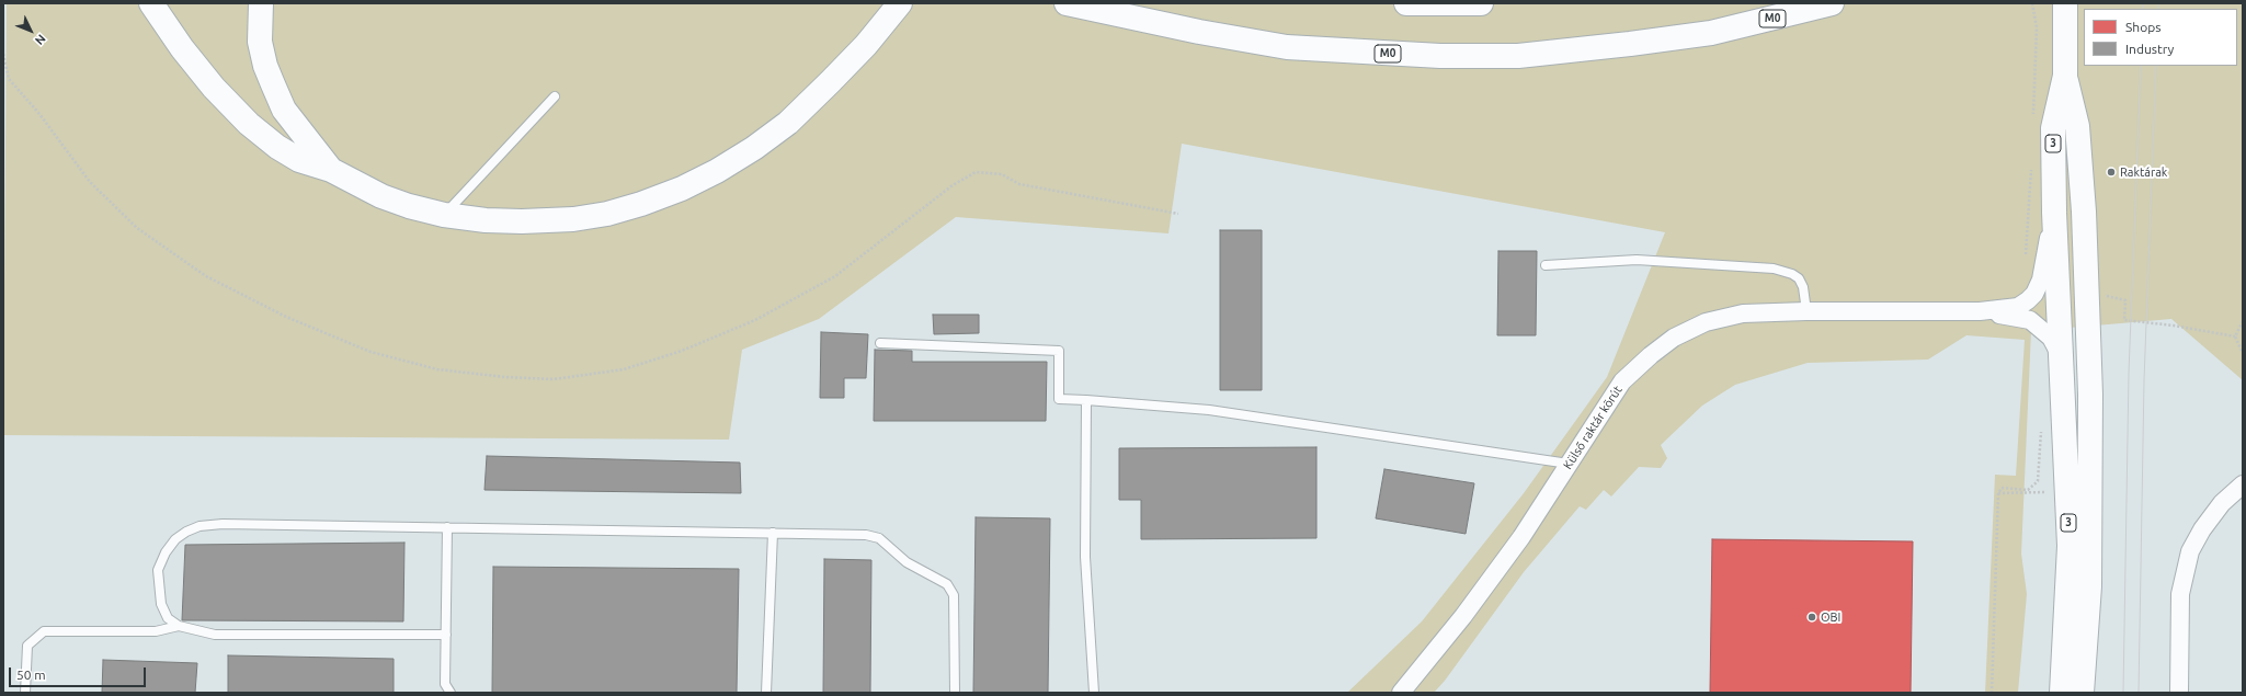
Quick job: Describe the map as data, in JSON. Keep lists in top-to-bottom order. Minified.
{"streets":{"main road":["M0","3"],"street":["Külső raktár körút"]},"crossings":[["3","Külső raktár körút"]],"places":["Raktárak","OBI"],"legend":["Shops","Industry"],"scale_bar":"50 m","north":"bottom right"}
